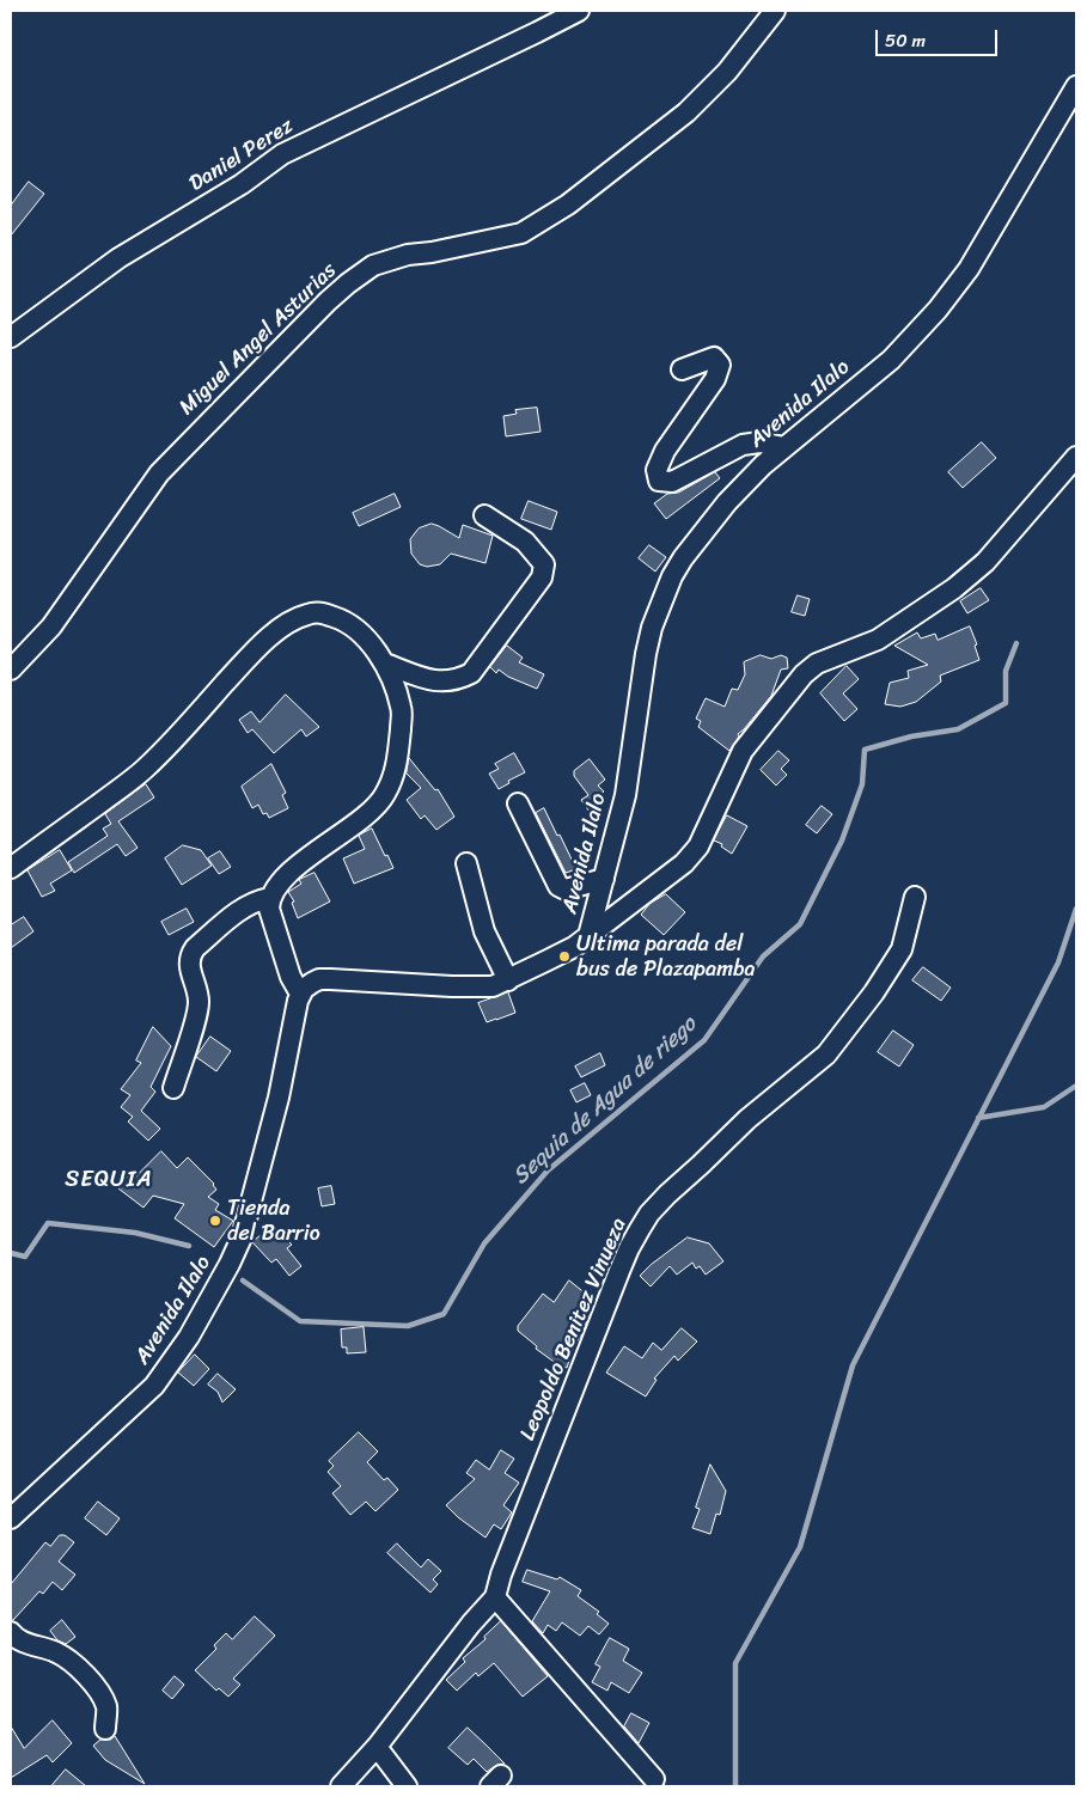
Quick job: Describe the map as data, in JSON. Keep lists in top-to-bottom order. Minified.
{"streets":{"street":["Daniel Perez","Miguel Angel Asturias","Avenida Ilalo","Leopoldo Benitez Vinueza"]},"districts":["SEQUIA"],"water":["Sequia de Agua de riego"],"places":["Ultima parada del bus de Plazapamba","Tienda del Barrio"],"scale_bar":"50 m"}
